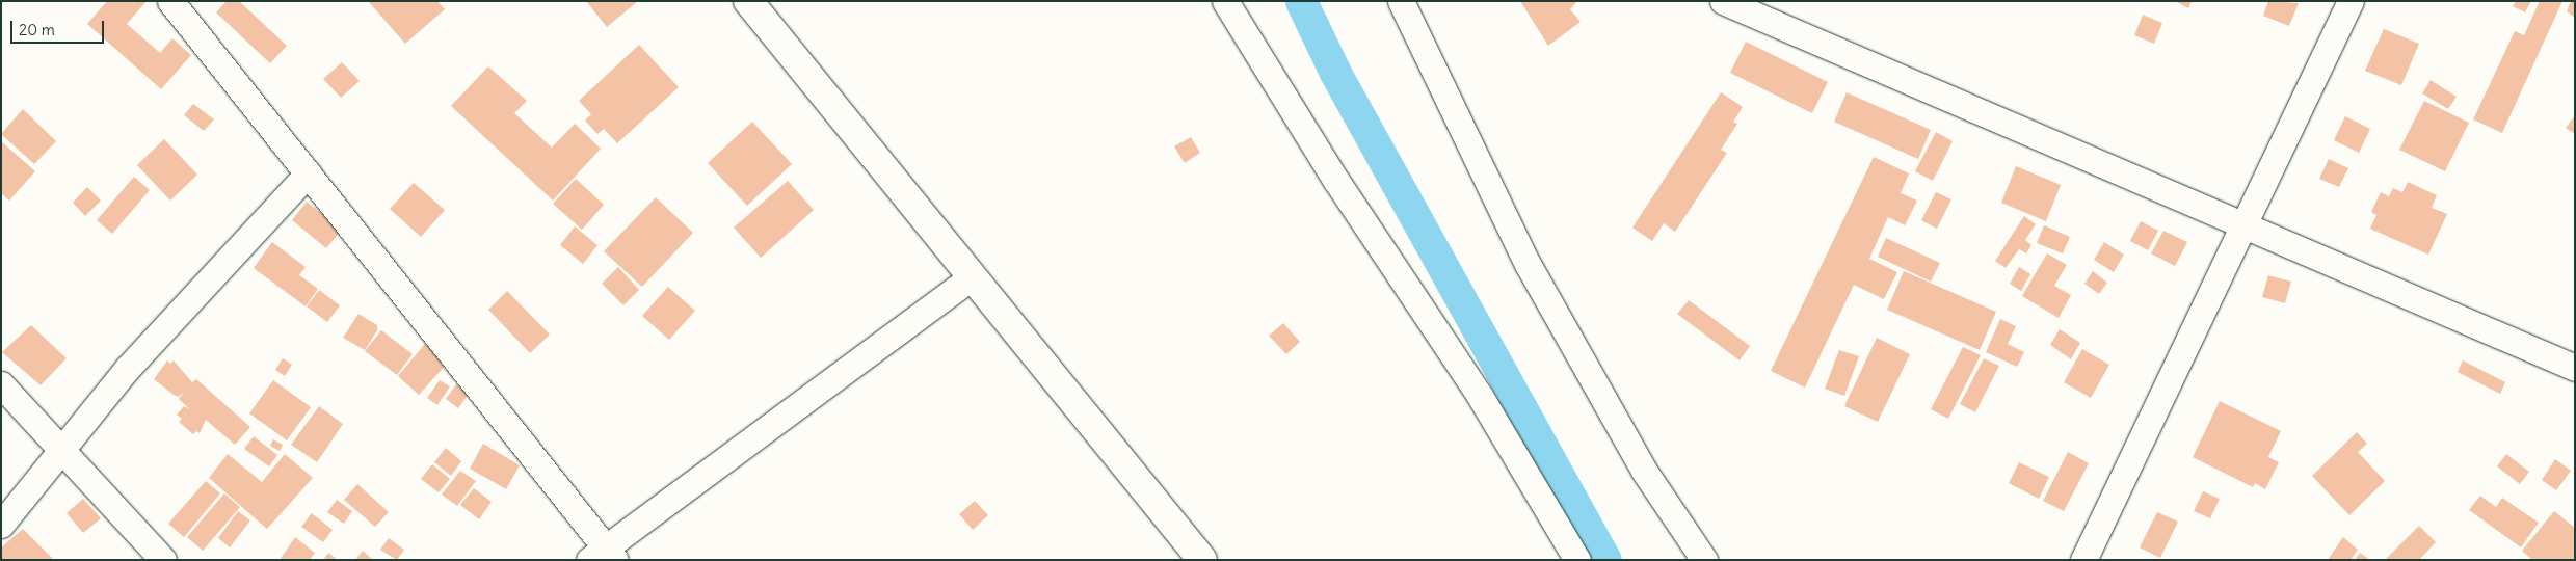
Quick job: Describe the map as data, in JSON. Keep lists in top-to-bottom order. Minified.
{"scale_bar":"20 m"}
